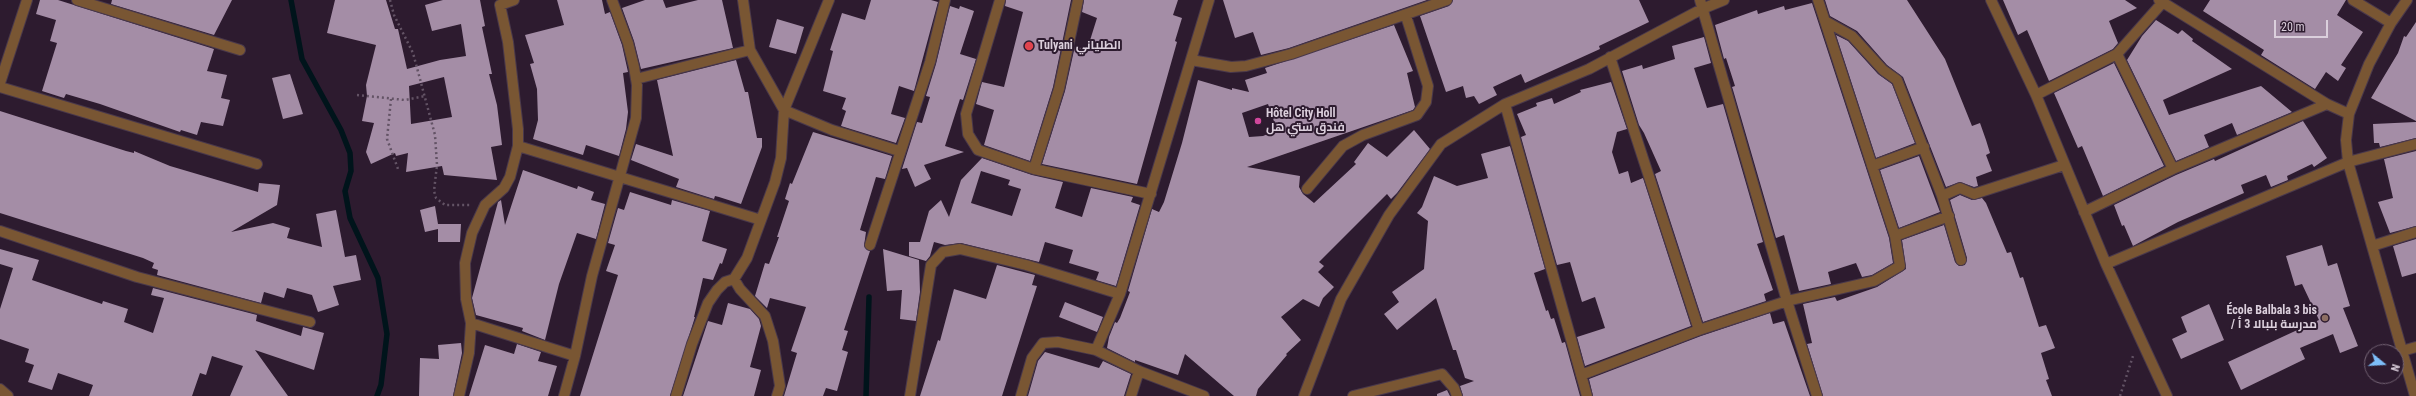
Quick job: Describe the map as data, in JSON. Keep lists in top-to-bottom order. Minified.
{"places":["Tulyani الطلياني","Hôtel City Holl فندق ستي هل","École Balbala 3 bis / مدرسة بلبالا 3 أ"],"scale_bar":"20 m","north":"right"}
